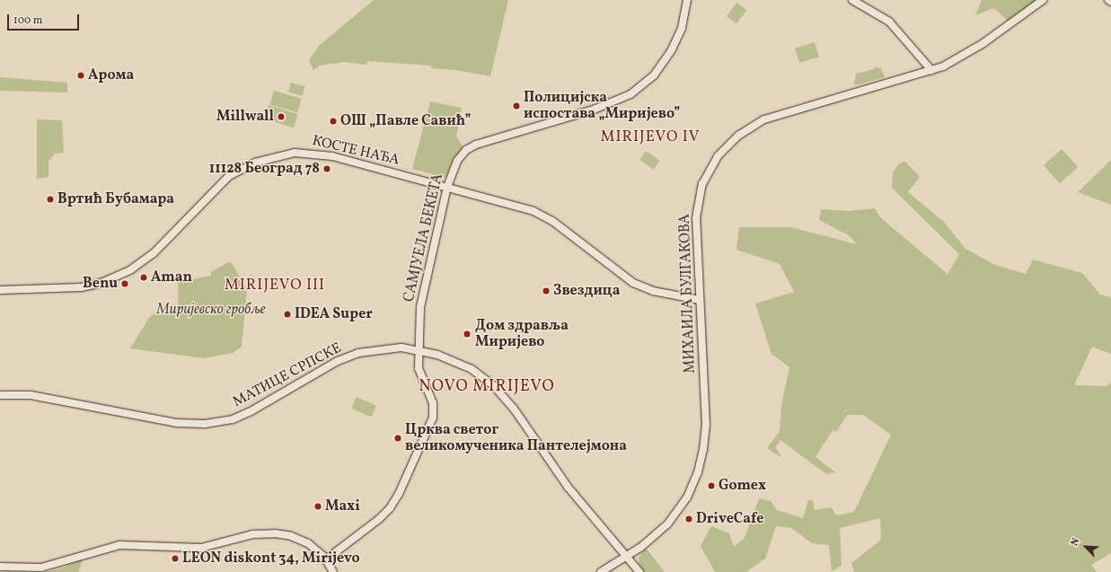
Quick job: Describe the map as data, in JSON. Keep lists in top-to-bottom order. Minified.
{"streets":{"street":["КОСТЕ НАЂА","САМЈУЕЛА БЕКЕТА","МИХАИЛА БУЛГАКОВА","МАТИЦЕ СРПСКЕ"]},"crossings":[["КОСТЕ НАЂА","САМЈУЕЛА БЕКЕТА"],["КОСТЕ НАЂА","МИХАИЛА БУЛГАКОВА"],["САМЈУЕЛА БЕКЕТА","МАТИЦЕ СРПСКЕ"],["МИХАИЛА БУЛГАКОВА","МАТИЦЕ СРПСКЕ"]],"districts":["MIRIJEVO IV","MIRIJEVO III","NOVO MIRIJEVO"],"parks":["Миријевско гробље"],"places":["Арома","Полицијска испостава „Миријево”","Millwall","ОШ „Павле Савић”","11128 Београд 78","Вртић Бубамара","Aman","Benu","Звездица","IDEA Super","Дом здравља Миријево","Црква светог великомученика Пантелејмона","Gomex","Maxi","DriveCafe","LEON diskont 34, Mirijevo"],"scale_bar":"100 m","north":"top left"}
